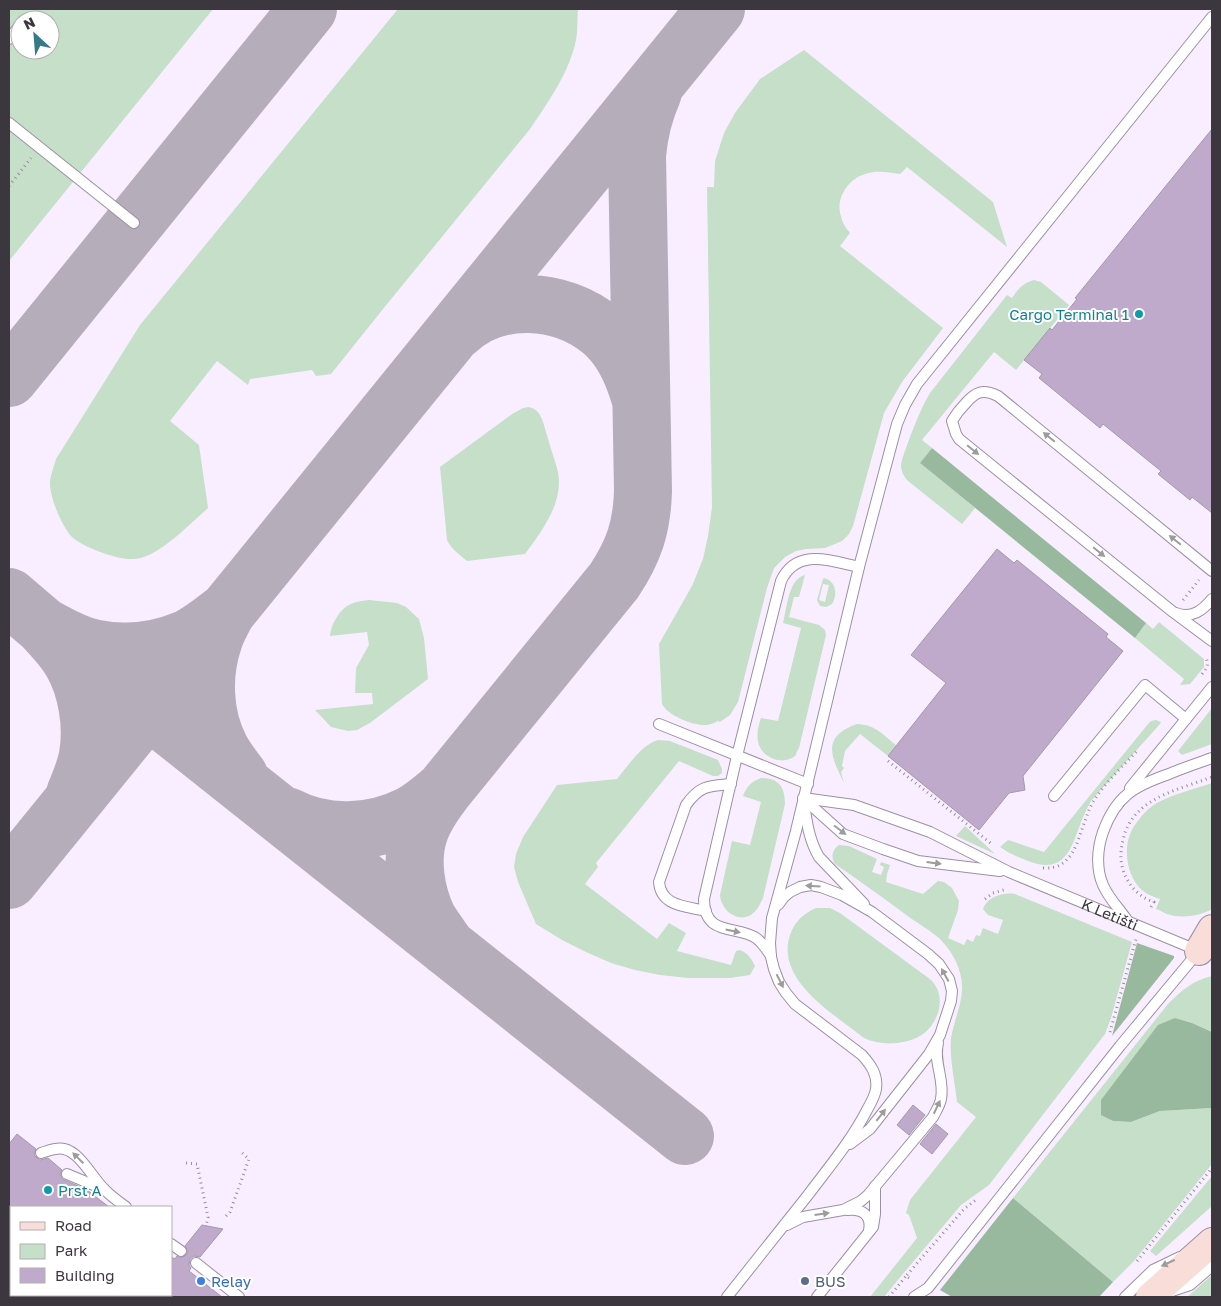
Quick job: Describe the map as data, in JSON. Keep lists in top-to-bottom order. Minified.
{"streets":{"lane":["K Letišti"]},"places":["Cargo Terminal 1","Prst A","Relay","BUS"],"legend":["Road","Park","Building"],"north":"top left"}
